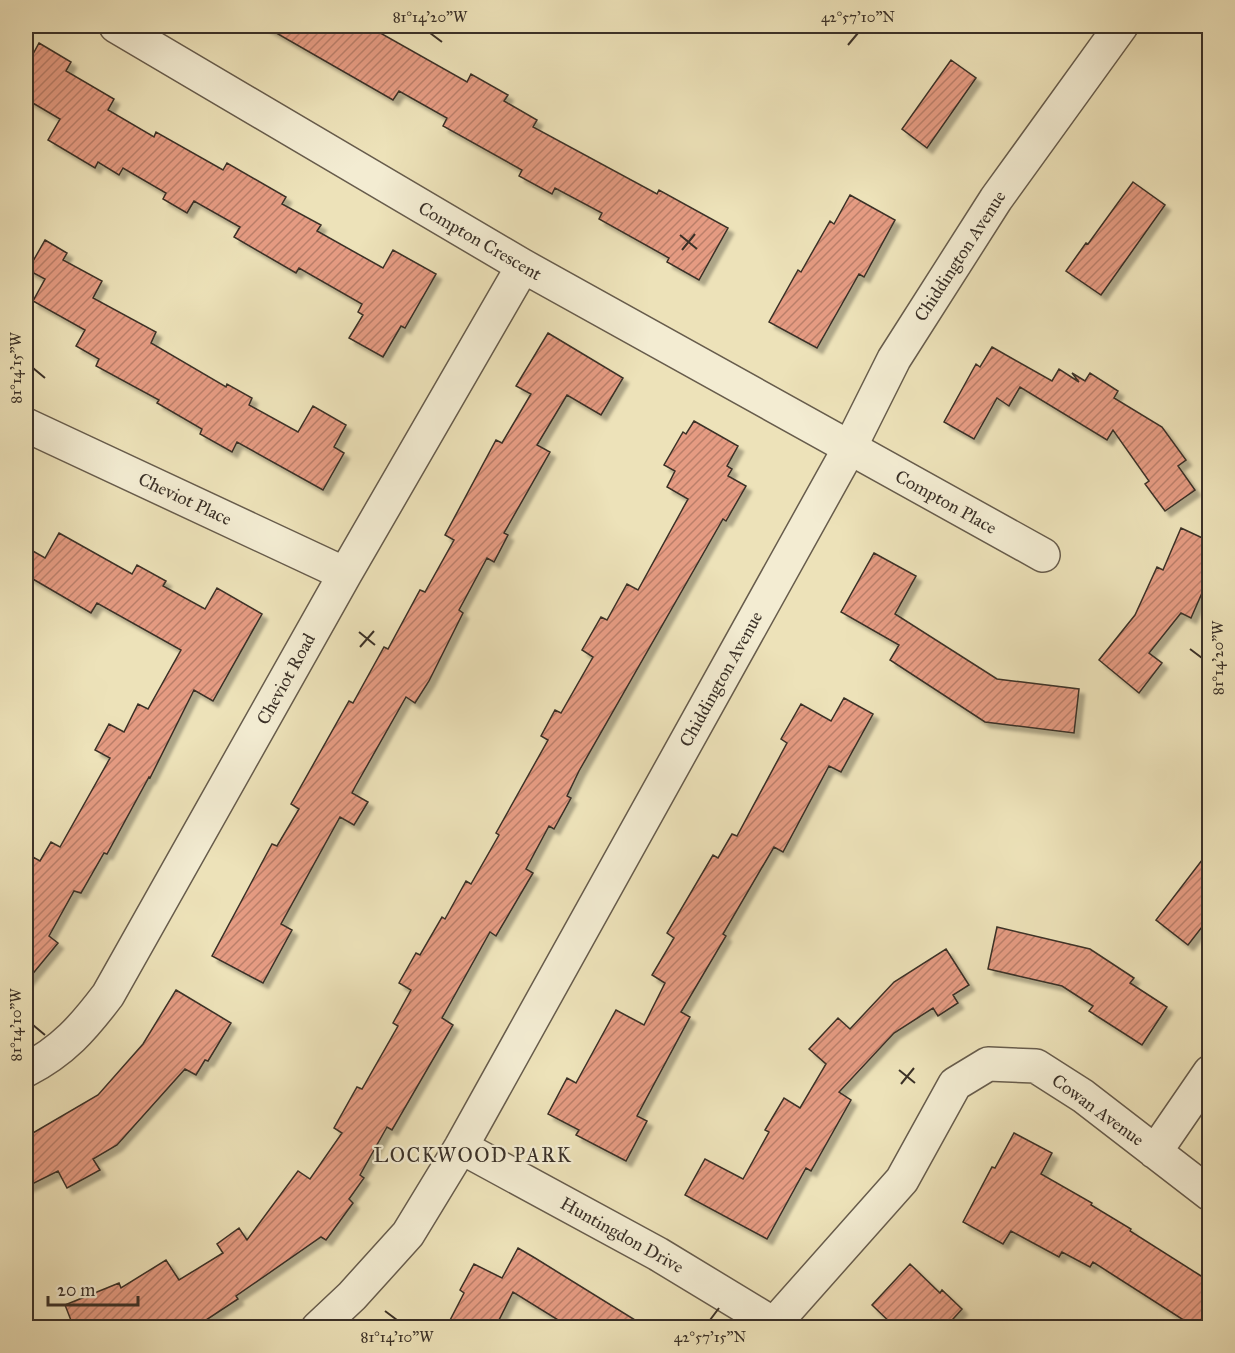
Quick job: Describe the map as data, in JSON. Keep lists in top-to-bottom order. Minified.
{"streets":{"street":["Compton Crescent","Chiddington Avenue","Cheviot Place","Compton Place","Cheviot Road","Cowan Avenue","Huntingdon Drive"]},"crossings":[["Compton Crescent","Chiddington Avenue"],["Compton Crescent","Compton Place"],["Compton Crescent","Cheviot Road"],["Chiddington Avenue","Compton Place"],["Chiddington Avenue","Huntingdon Drive"],["Cheviot Place","Cheviot Road"],["Cowan Avenue","Huntingdon Drive"]],"districts":["LOCKWOOD PARK"],"scale_bar":"20 m","coordinates":["81°14'20\"W","42°57'10\"N","81°14'15\"W","81°14'10\"W","42°57'15\"N"]}
